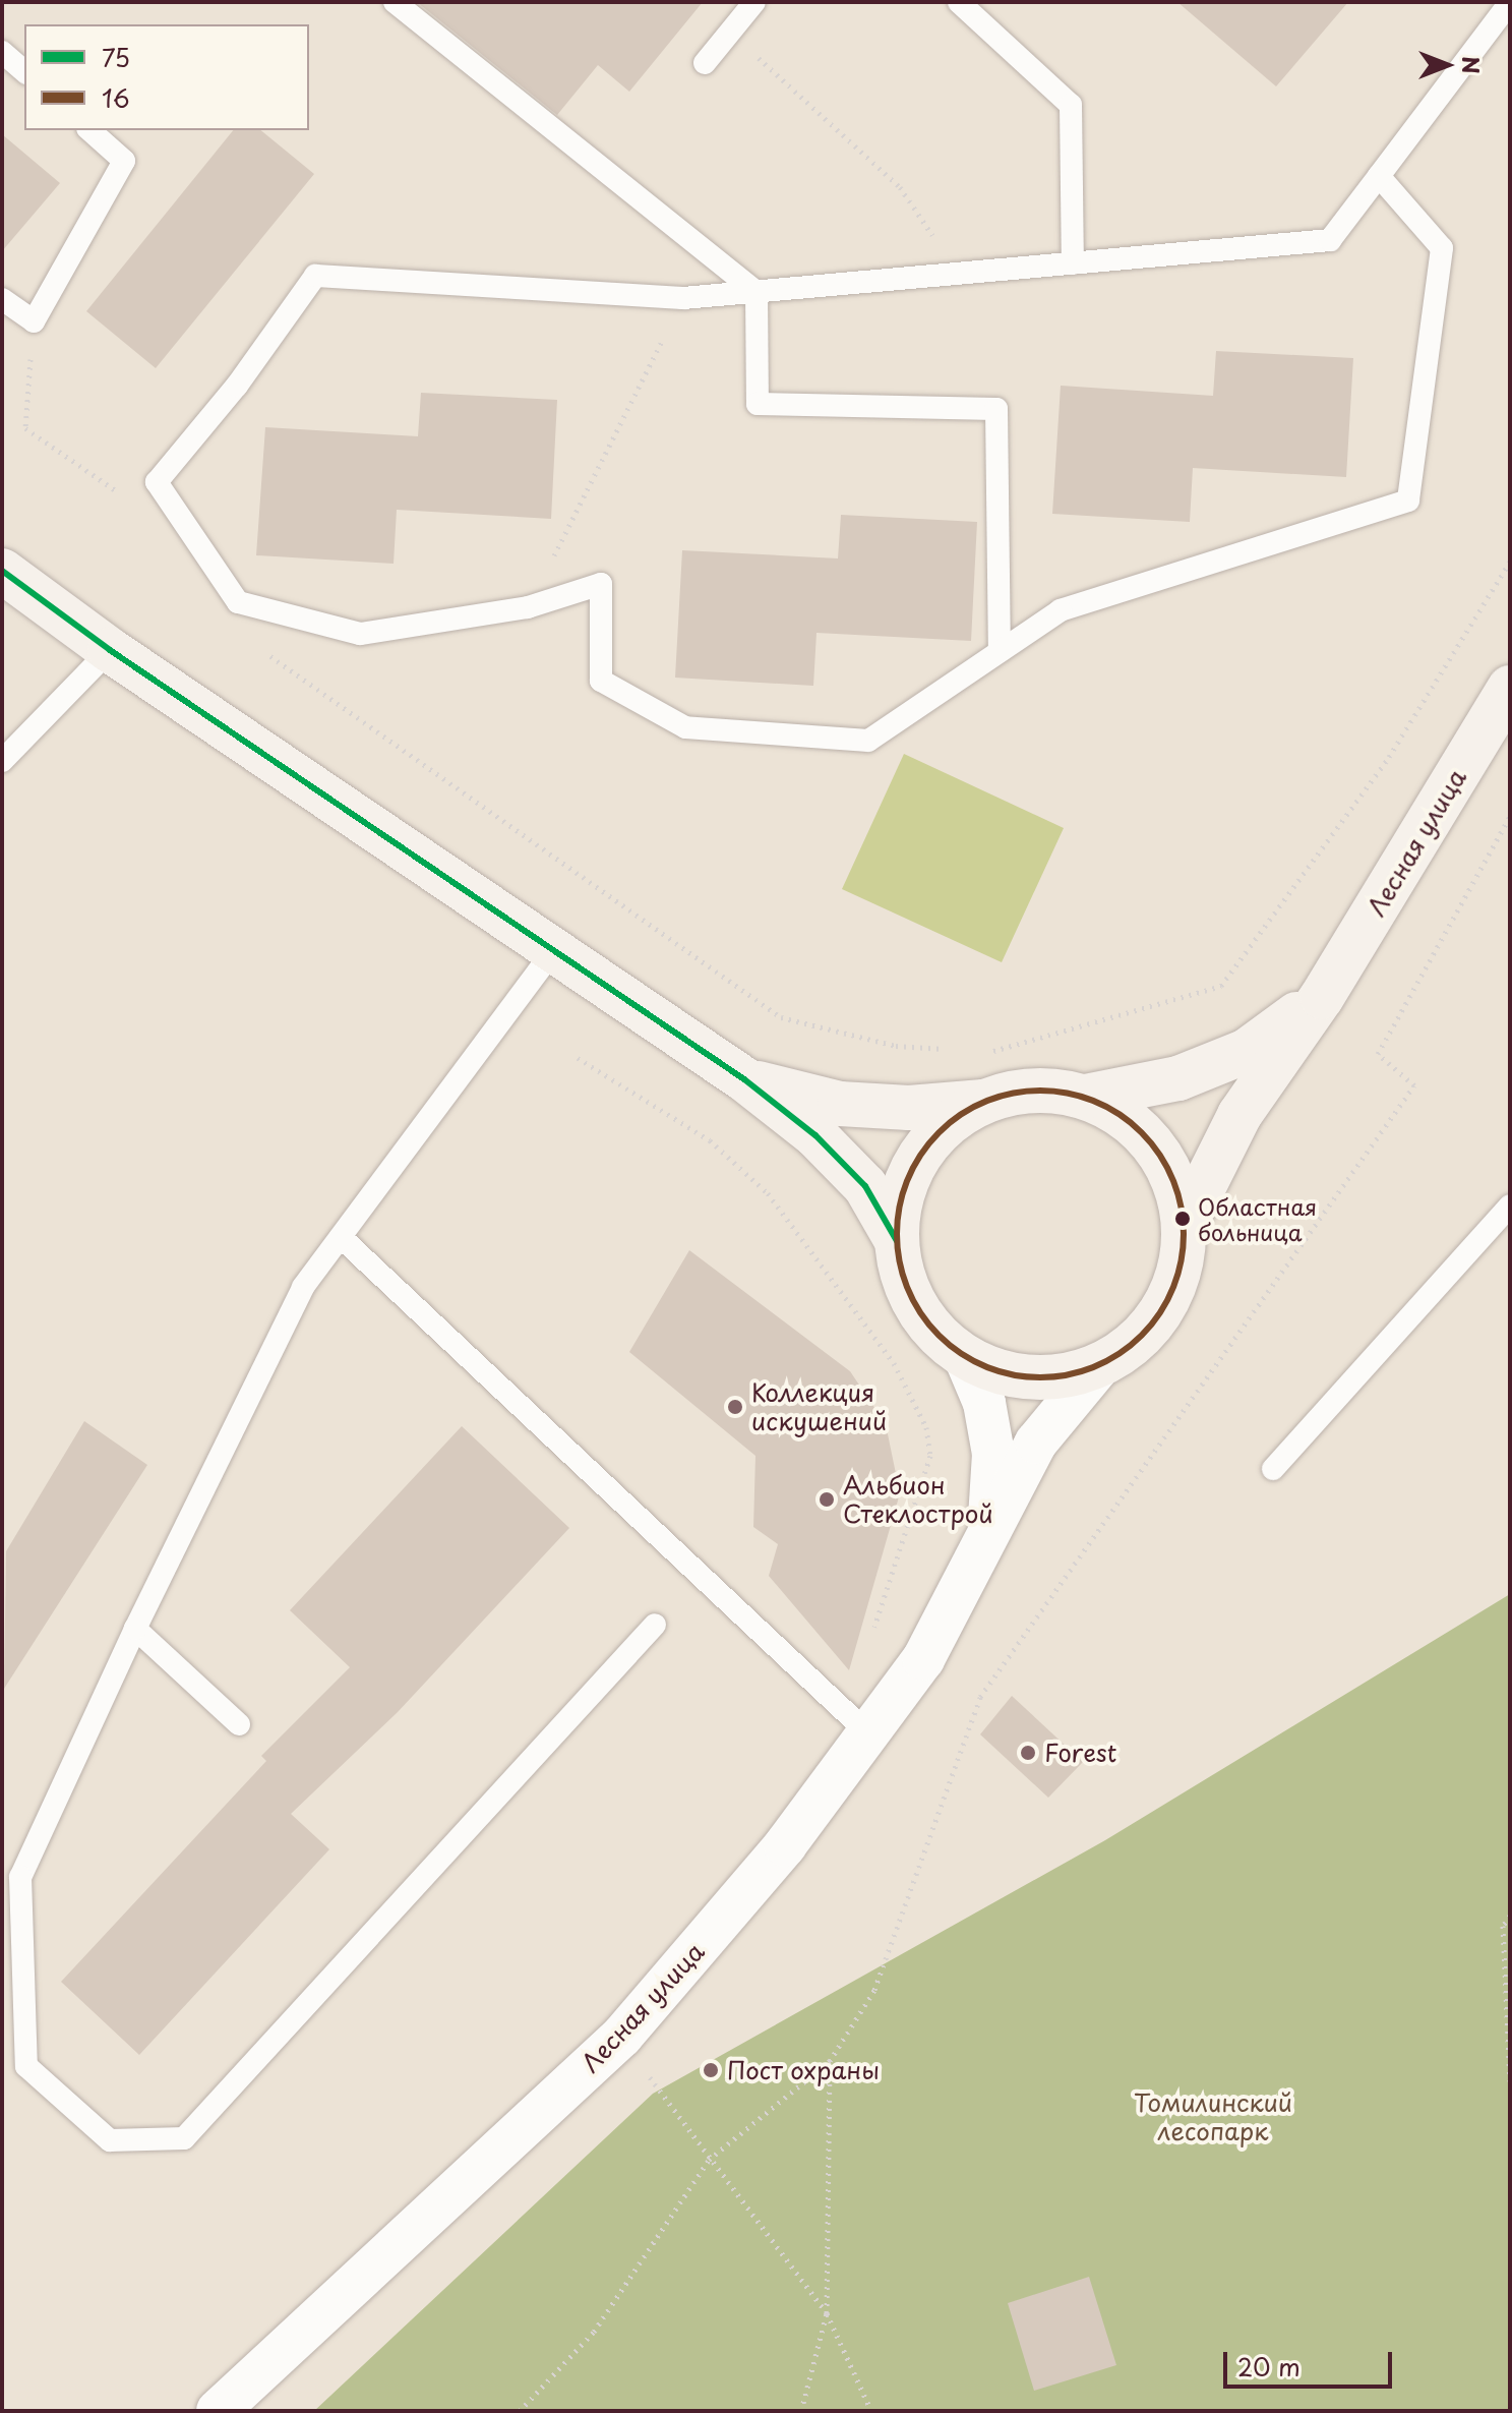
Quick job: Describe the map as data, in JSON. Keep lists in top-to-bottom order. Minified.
{"streets":{"main road":["Лесная улица"]},"parks":["Томилинский лесопарк"],"places":["Областная больница","Коллекция искушений","Альбион Стеклострой","Forest","Пост охраны"],"lines":["transit line 75","transit line 16"],"legend":["75","16"],"scale_bar":"20 m","north":"right"}
